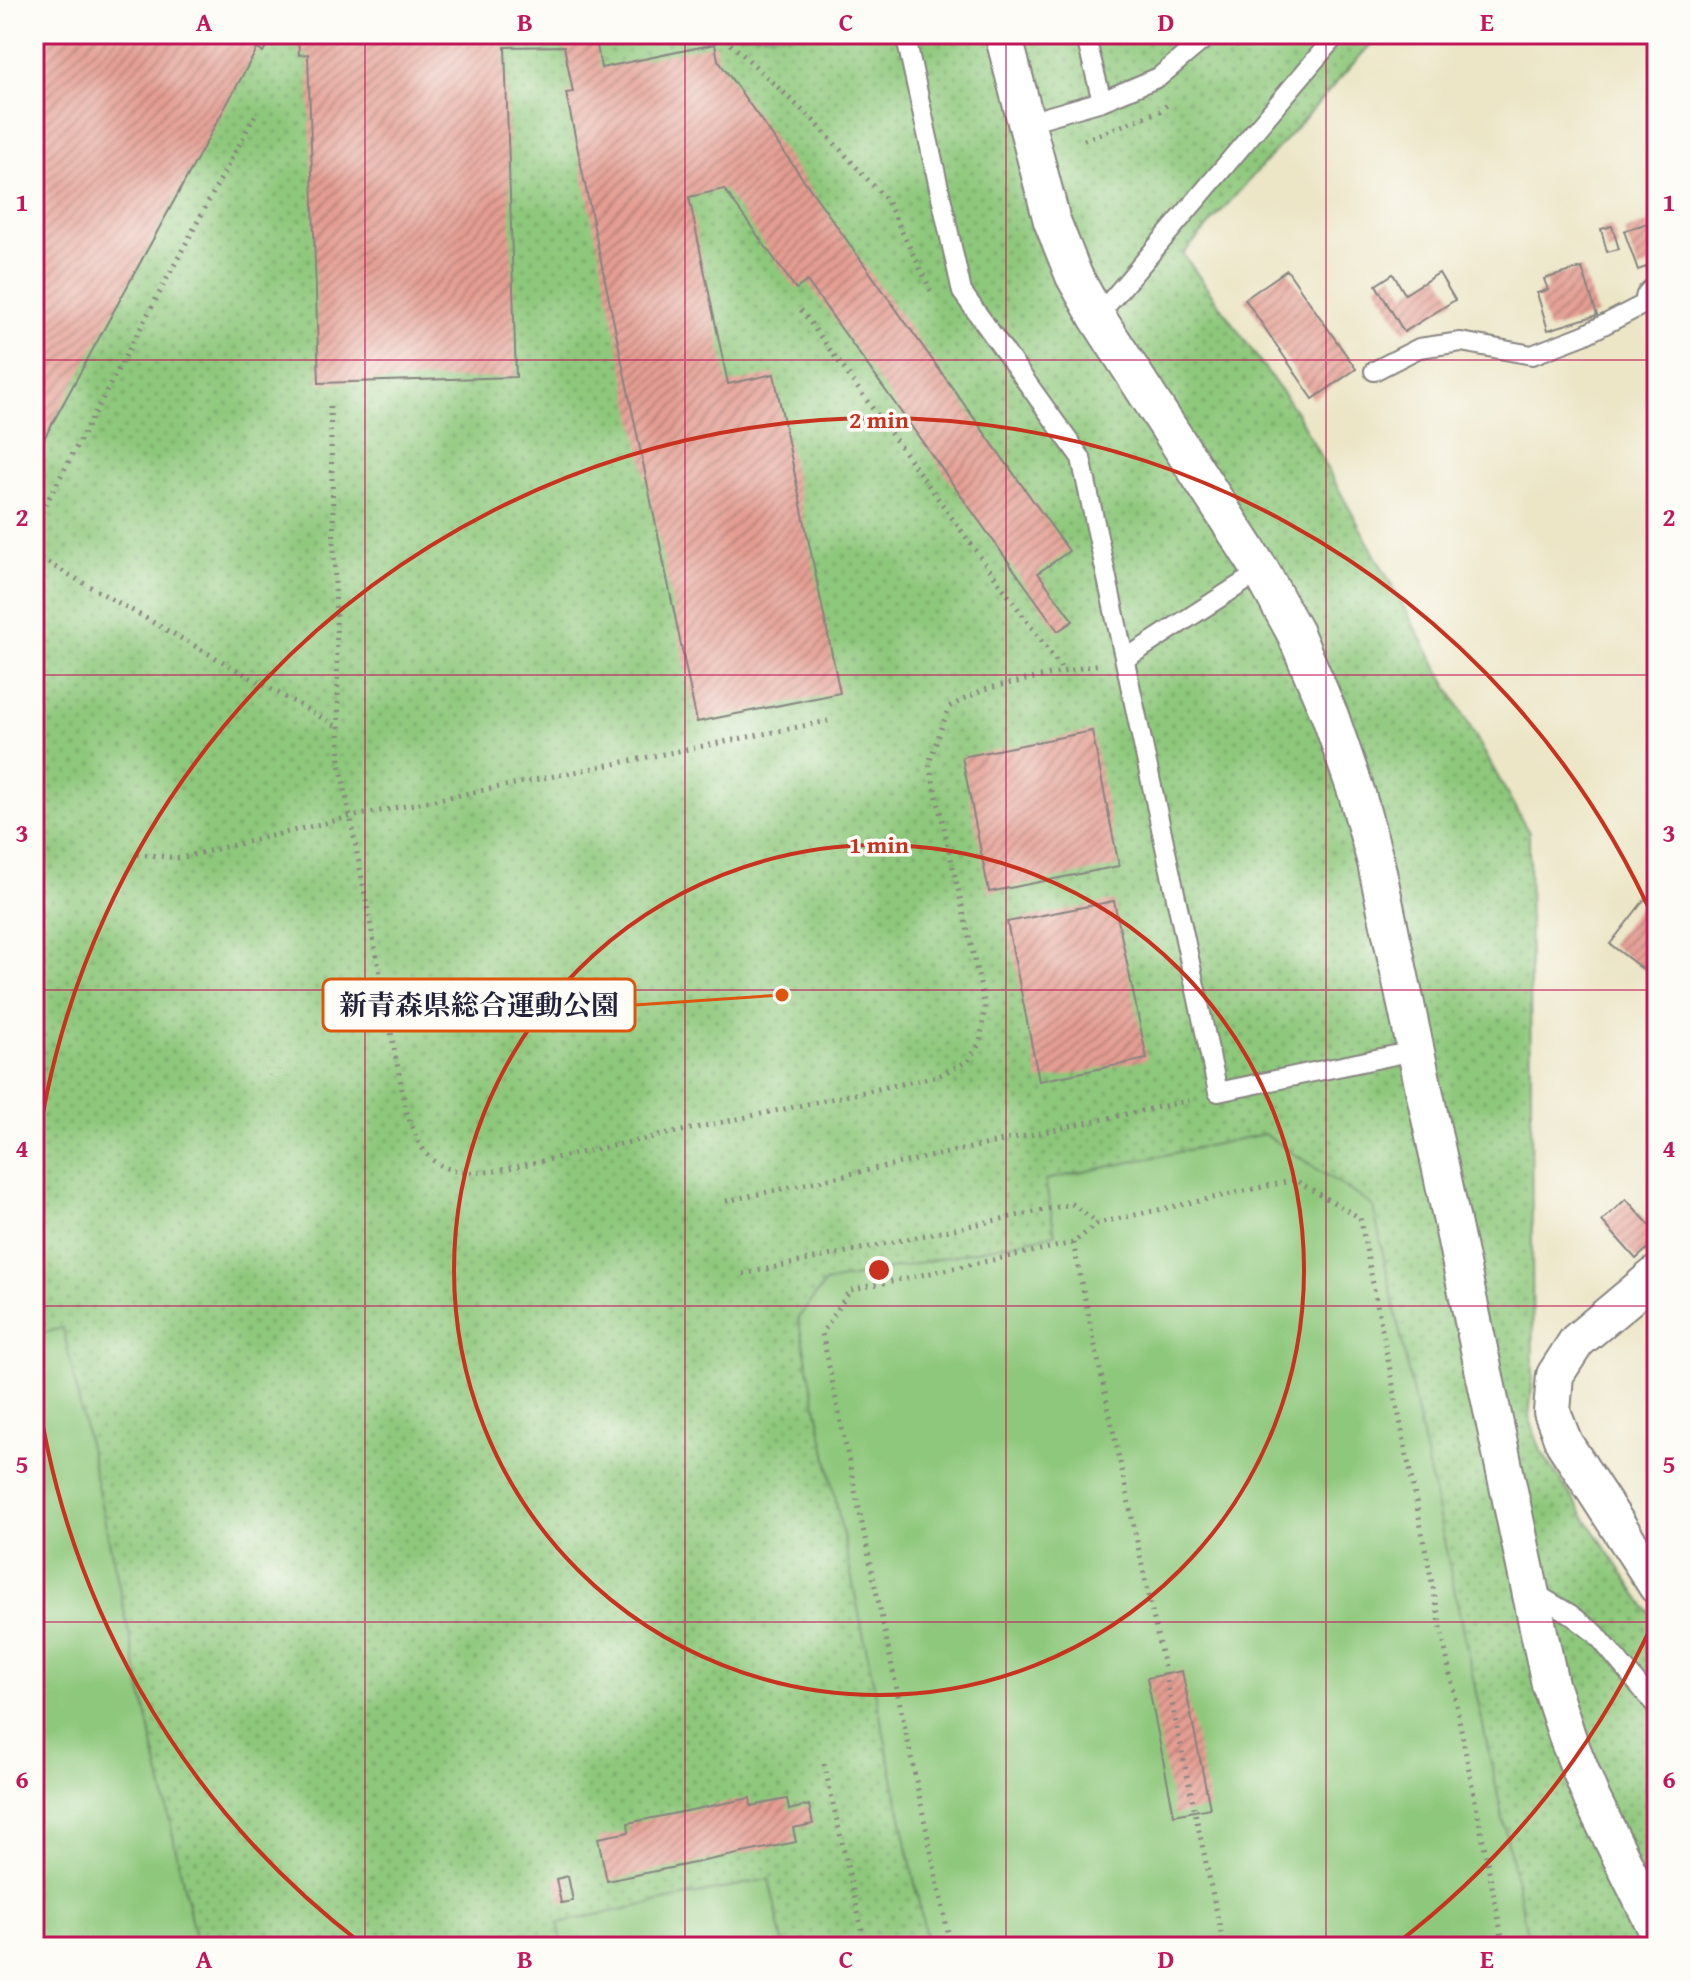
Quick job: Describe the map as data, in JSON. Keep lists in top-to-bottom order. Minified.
{"places":["新青森県総合運動公園"],"grid":{"columns":["A","B","C","D","E"],"rows":["1","2","3","4","5","6"]},"rings":["2 min","1 min"]}
